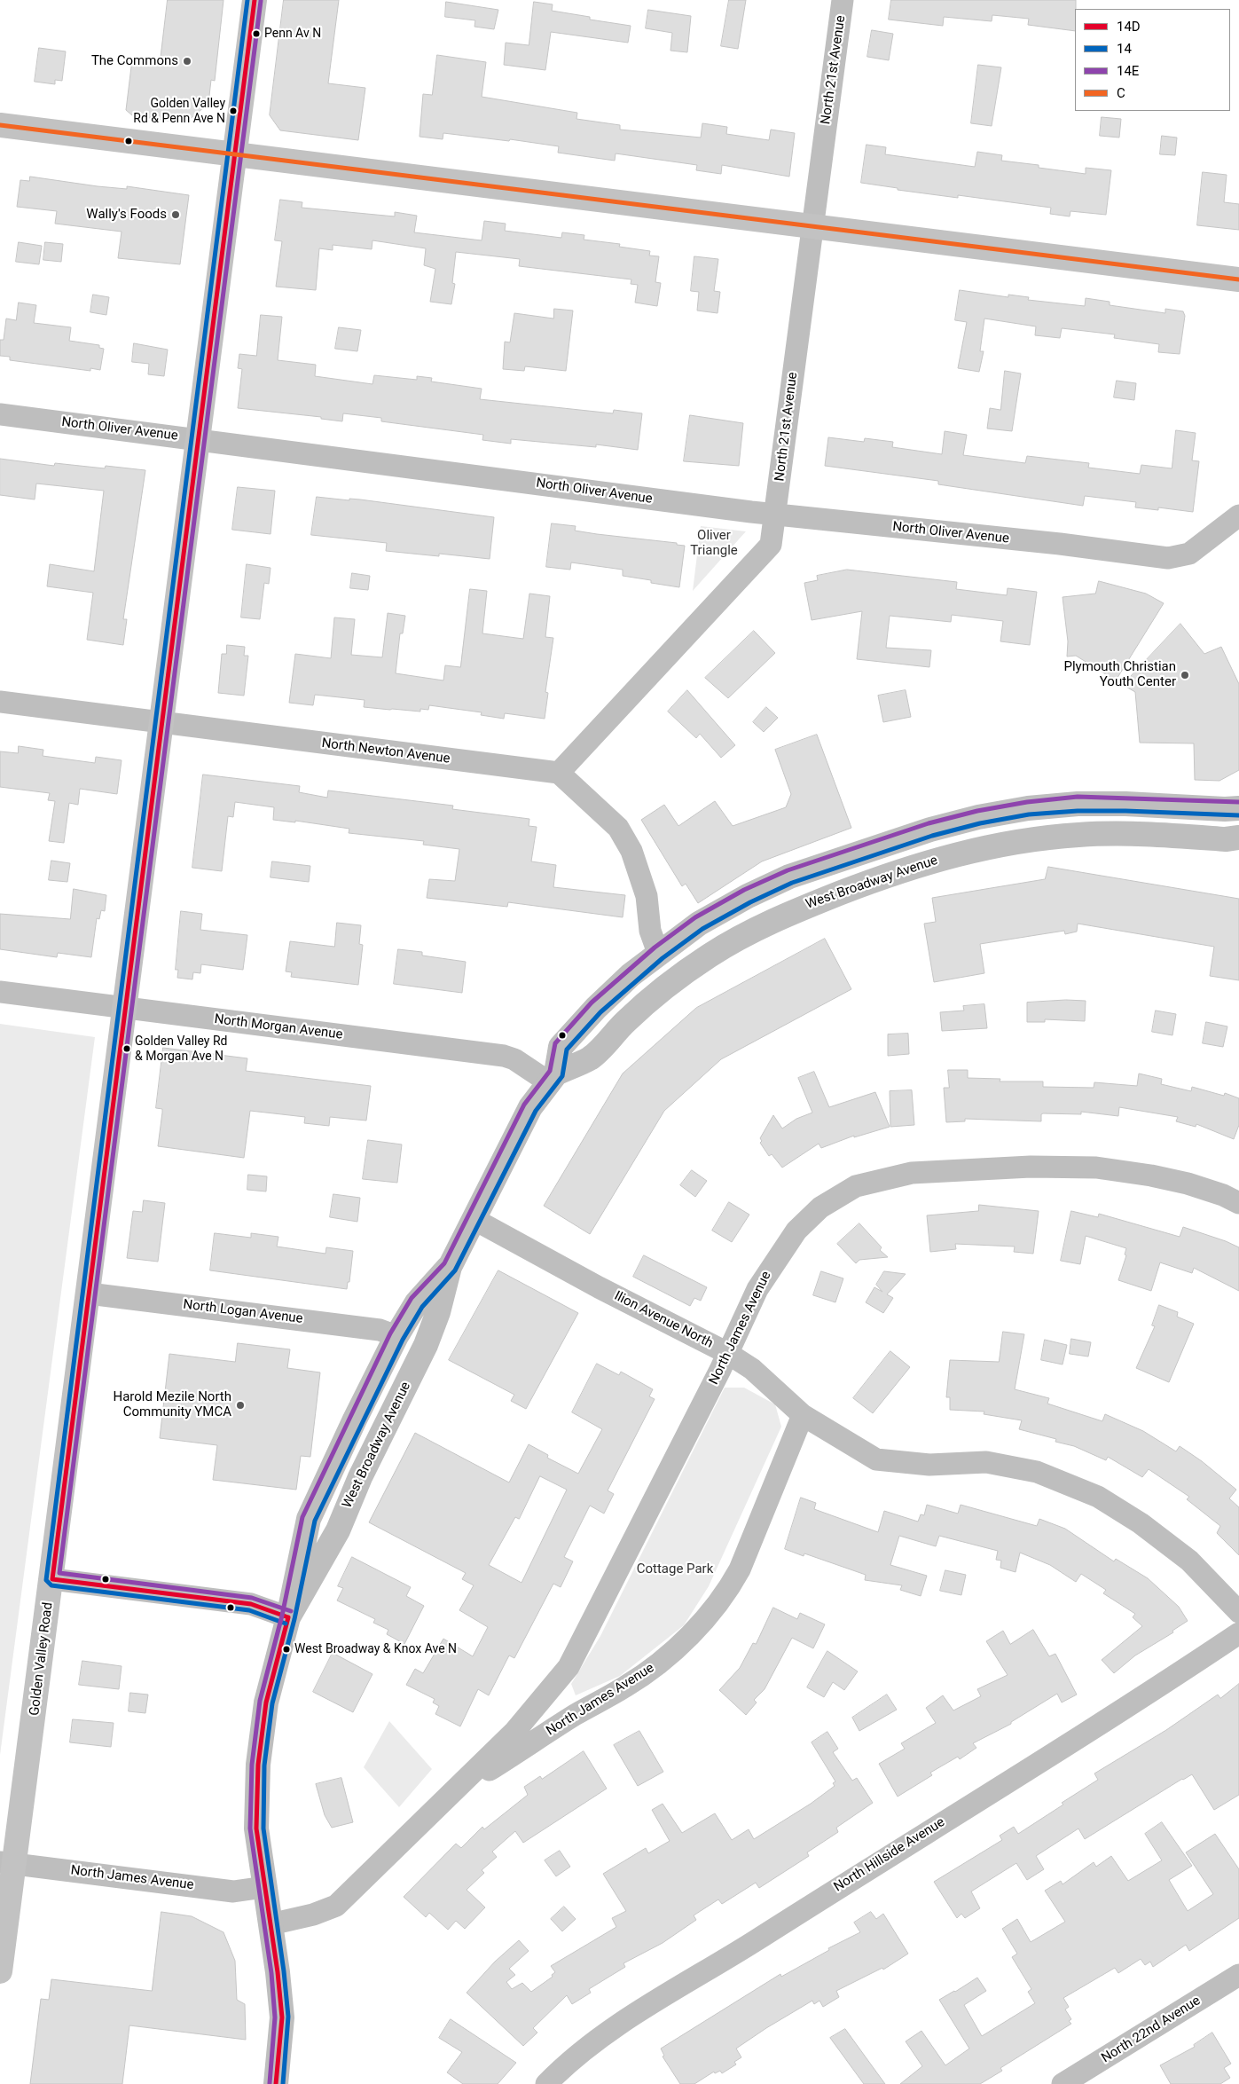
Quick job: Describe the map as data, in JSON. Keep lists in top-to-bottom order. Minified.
{"streets":{"main road":["West Broadway Avenue"],"street":["North 21st Avenue","North Oliver Avenue","North Newton Avenue","North Morgan Avenue","North Logan Avenue","Ilion Avenue North","North James Avenue","Golden Valley Road","North Hillside Avenue","North 22nd Avenue"]},"crossings":[["North 21st Avenue","North Oliver Avenue"],["North 21st Avenue","North Newton Avenue"],["North Oliver Avenue","Golden Valley Road"],["North Newton Avenue","Golden Valley Road"],["West Broadway Avenue","North Morgan Avenue"],["West Broadway Avenue","North Logan Avenue"],["West Broadway Avenue","Ilion Avenue North"],["West Broadway Avenue","North James Avenue"],["North Morgan Avenue","Golden Valley Road"],["North Logan Avenue","Golden Valley Road"],["Ilion Avenue North","North James Avenue"],["North James Avenue","Golden Valley Road"]],"parks":["Oliver Triangle","Cottage Park"],"places":["Penn Av N","The Commons","Golden Valley Rd & Penn Ave N","Wally's Foods","Plymouth Christian Youth Center","Golden Valley Rd & Morgan Ave N","Harold Mezile North Community YMCA","West Broadway & Knox Ave N"],"lines":["transit line 14D","transit line 14","transit line 14E","transit line C"],"legend":["14D","14","14E","C"]}
